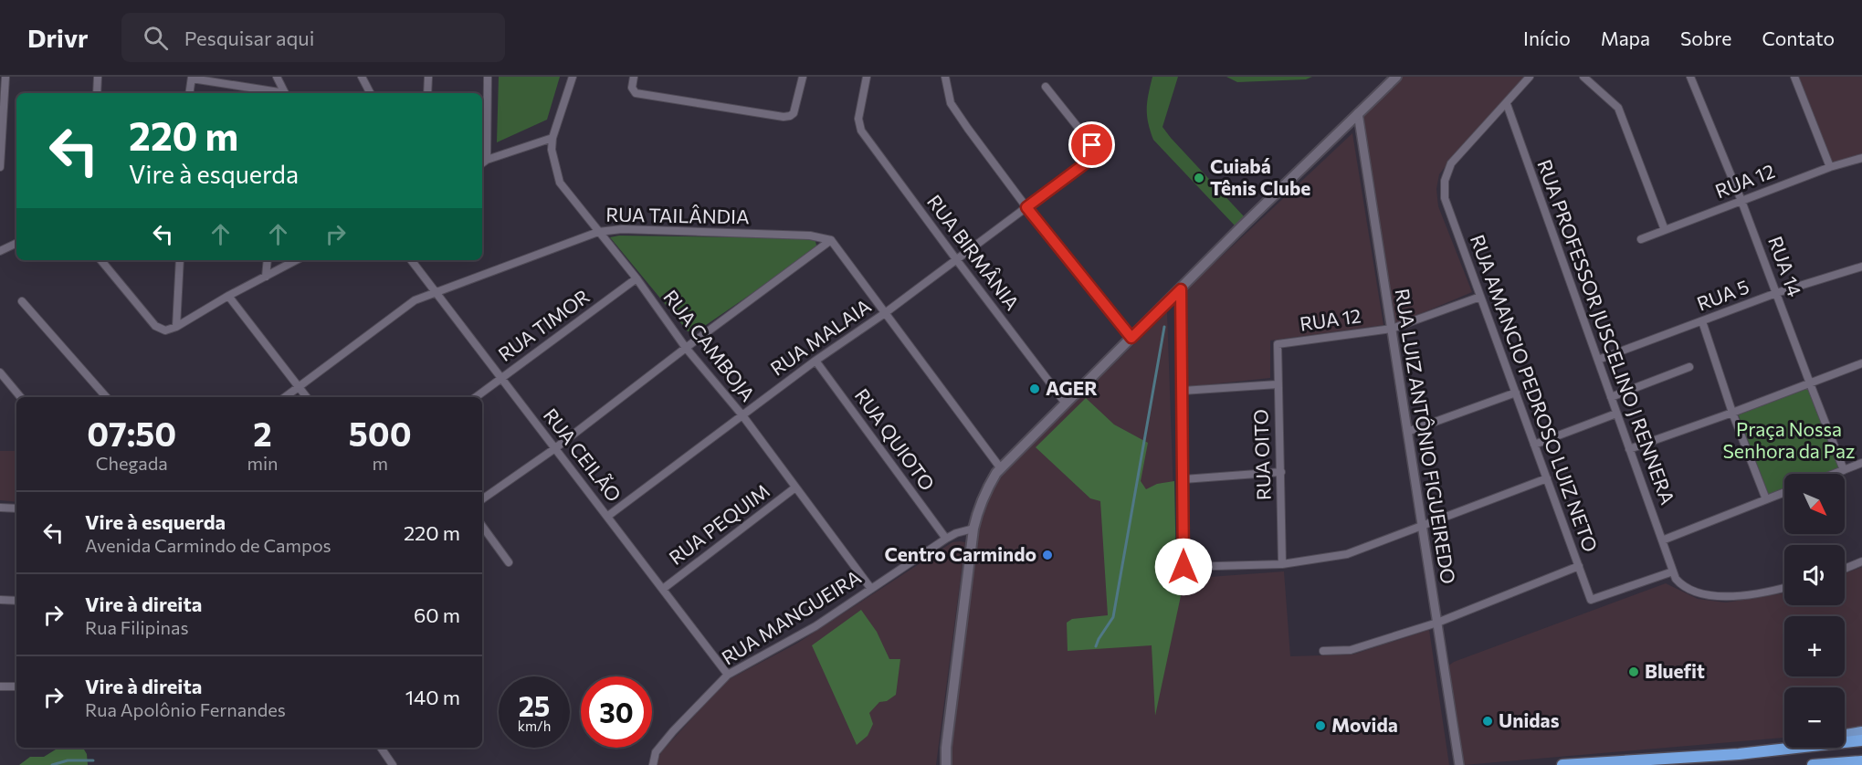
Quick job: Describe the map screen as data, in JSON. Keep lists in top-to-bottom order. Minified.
{"streets":{"street":["RUA 12","RUA TAILÂNDIA","RUA BIRMÂNIA","RUA 14","RUA 5","RUA TIMOR","RUA PROFESSOR JUSCELINO J RENNERA","RUA MALAIA","RUA CAMBOJA","RUA AMANCIO PEDROSO LUIZ NETO","RUA LUIZ ANTÔNIO FIGUEIREDO","RUA QUIOTO","RUA OITO","RUA CEILÃO","RUA PEQUIM","RUA MANGUEIRA"]},"crossings":[["RUA 12","RUA 14"],["RUA 12","RUA AMANCIO PEDROSO LUIZ NETO"],["RUA 12","RUA LUIZ ANTÔNIO FIGUEIREDO"],["RUA 12","RUA OITO"],["RUA TAILÂNDIA","RUA CAMBOJA"],["RUA TAILÂNDIA","RUA CEILÃO"],["RUA BIRMÂNIA","RUA MALAIA"],["RUA 14","RUA 5"],["RUA 5","RUA PROFESSOR JUSCELINO J RENNERA"],["RUA TIMOR","RUA CAMBOJA"],["RUA TIMOR","RUA CEILÃO"],["RUA PROFESSOR JUSCELINO J RENNERA","RUA AMANCIO PEDROSO LUIZ NETO"],["RUA MALAIA","RUA CAMBOJA"],["RUA MALAIA","RUA QUIOTO"],["RUA MALAIA","RUA CEILÃO"],["RUA CAMBOJA","RUA PEQUIM"],["RUA CAMBOJA","RUA MANGUEIRA"],["RUA QUIOTO","RUA MANGUEIRA"],["RUA CEILÃO","RUA PEQUIM"],["RUA CEILÃO","RUA MANGUEIRA"]],"parks":["Praça Nossa Senhora da Paz"],"places":["Cuiabá Tênis Clube","AGER","Centro Carmindo","Bluefit","Unidas","Movida"],"north":"bottom right","page":{"header":"Drivr","search":"Pesquisar aqui","nav":["Início","Mapa","Sobre","Contato"],"turn":["220 m","Vire à esquerda"],"eta":["07:50","Chegada","2","min","500","m"],"map_buttons":["+","−"],"list":[{"name":"Vire à esquerda","note":"Avenida Carmindo de Campos","value":"220 m"},{"name":"Vire à direita","note":"Rua Filipinas","value":"60 m"},{"name":"Vire à direita","note":"Rua Apolônio Fernandes","value":"140 m"}],"speed":"25 km/h","limit":"30"}}
